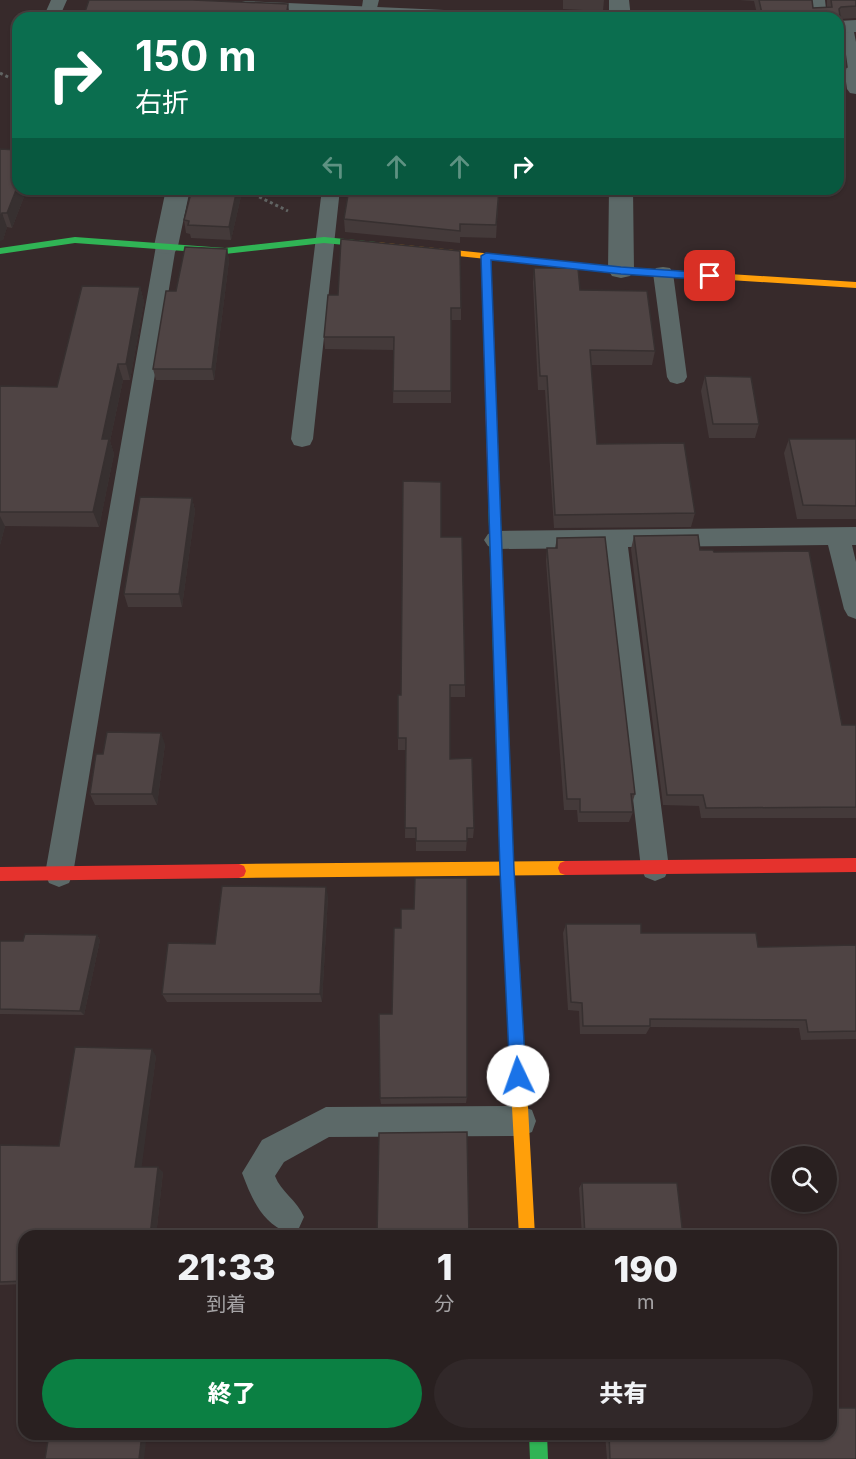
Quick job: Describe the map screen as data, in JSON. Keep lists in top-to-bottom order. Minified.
{"page":{"turn":["150 m","右折"],"eta":["21:33","到着","1","分","190","m"],"buttons":["終了","共有"]}}
